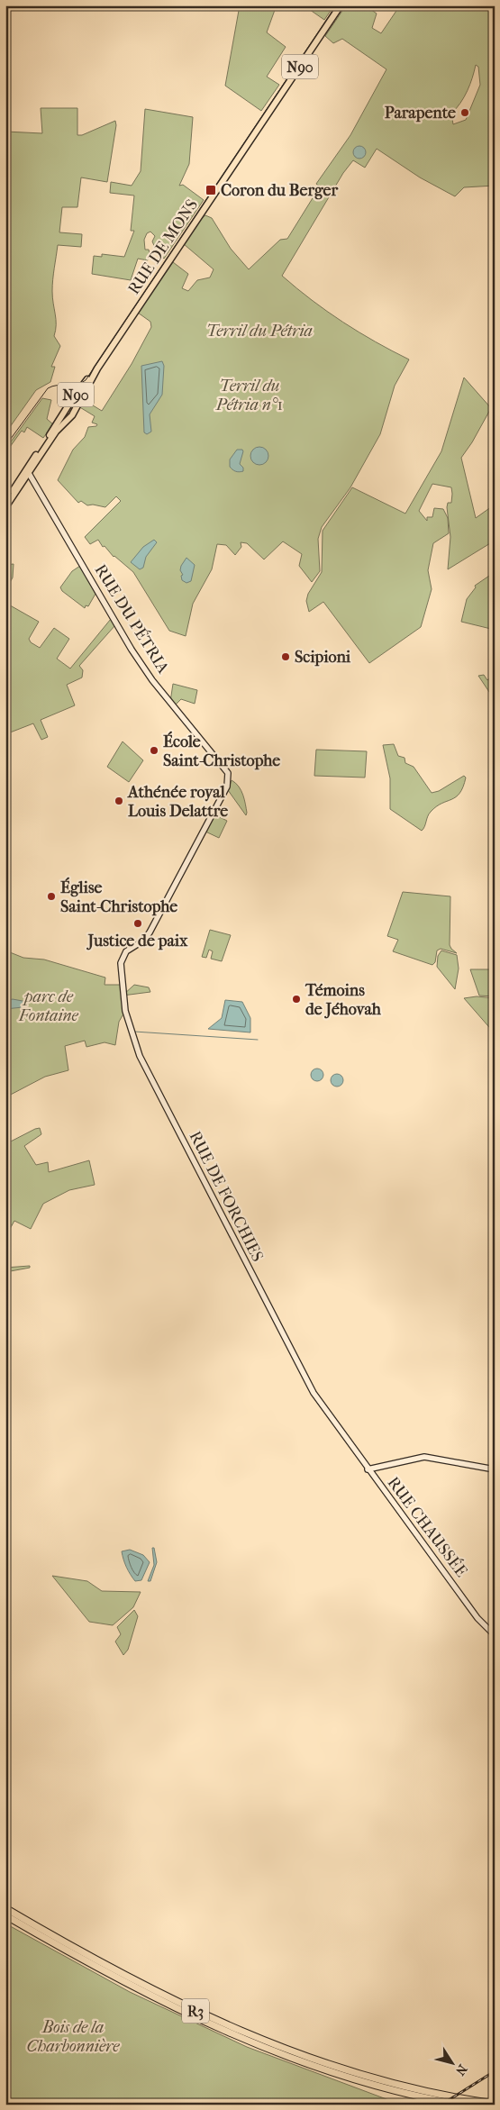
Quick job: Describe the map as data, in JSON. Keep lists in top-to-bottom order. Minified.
{"streets":{"highway":["R3"],"main road":["N90","RUE DE MONS","RUE DU PÉTRIA","RUE DE FORCHIES","RUE CHAUSSÉE"]},"crossings":[["RUE DE MONS","RUE DU PÉTRIA"],["RUE DU PÉTRIA","RUE DE FORCHIES"],["RUE DE FORCHIES","RUE CHAUSSÉE"]],"parks":["Terril du Pétria","Terril du Pétria n°1","parc de Fontaine","Bois de la Charbonnière"],"places":{"other":["Parapente","Scipioni","École Saint-Christophe","Athénée royal Louis Delattre","Église Saint-Christophe","Justice de paix","Témoins de Jéhovah"],"transit":["Coron du Berger"]},"north":"bottom right"}
